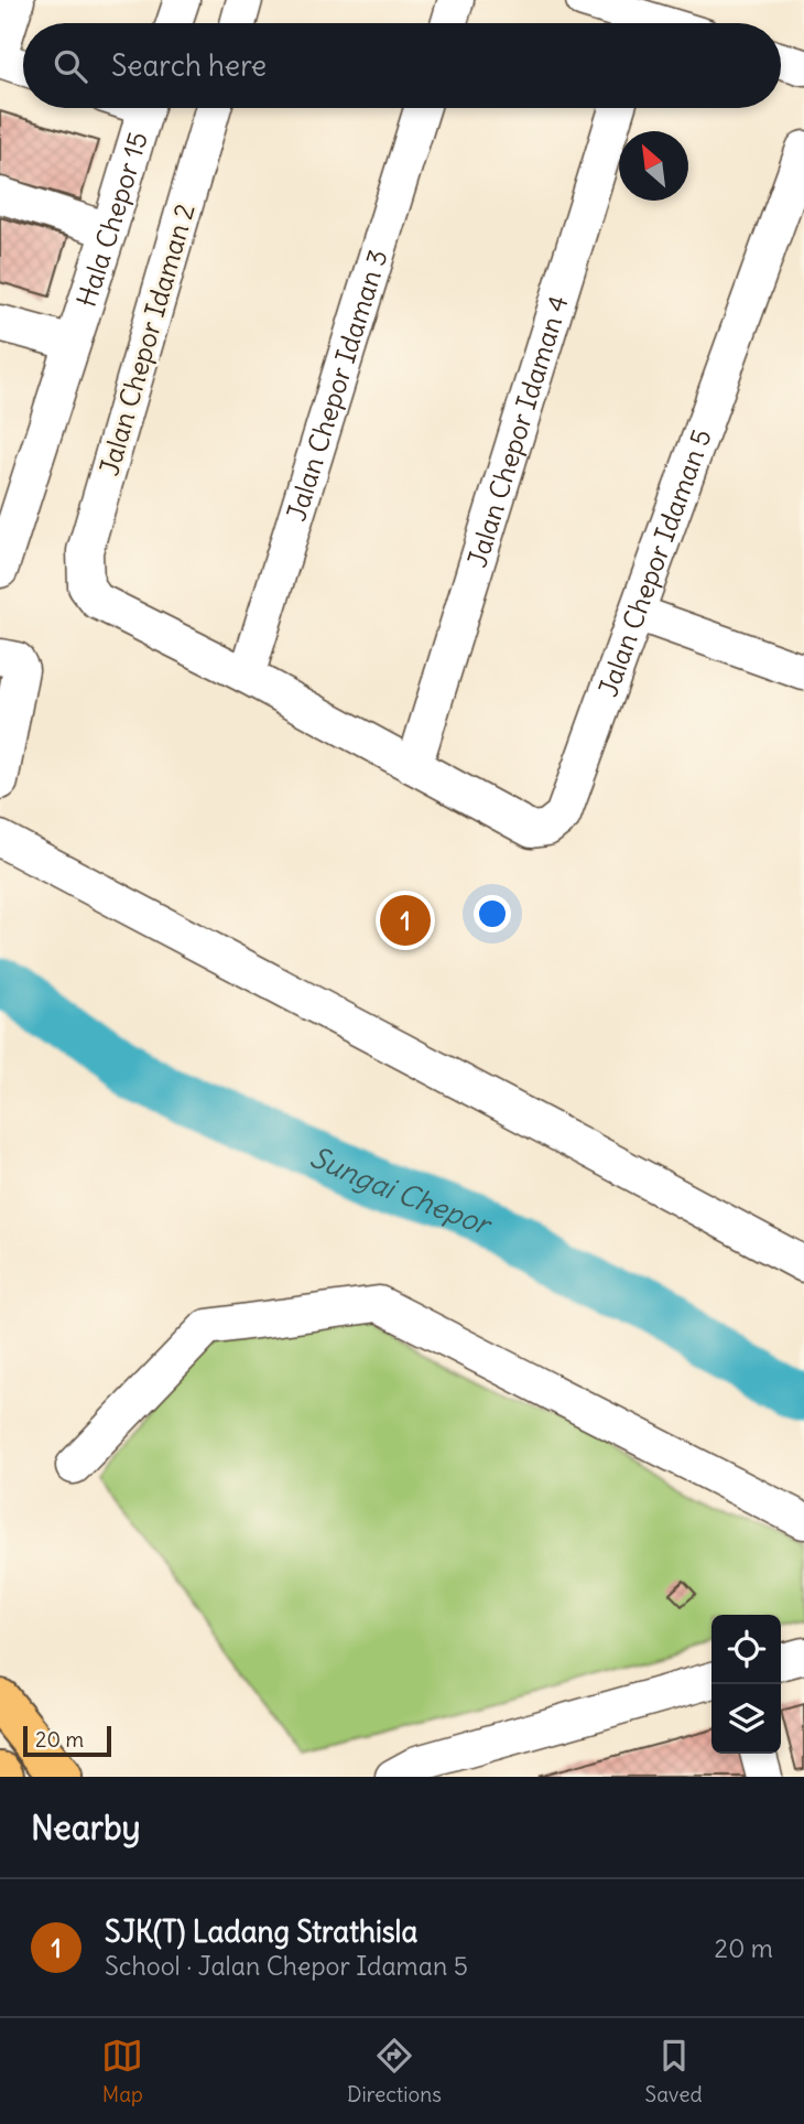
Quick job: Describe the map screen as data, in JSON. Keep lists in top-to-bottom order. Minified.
{"streets":{"street":["Hala Chepor 15","Jalan Chepor Idaman 2","Jalan Chepor Idaman 3","Jalan Chepor Idaman 4","Jalan Chepor Idaman 5"]},"crossings":[["Jalan Chepor Idaman 2","Jalan Chepor Idaman 5"],["Jalan Chepor Idaman 3","Jalan Chepor Idaman 5"],["Jalan Chepor Idaman 4","Jalan Chepor Idaman 5"]],"water":["Sungai Chepor"],"scale_bar":"20 m","north":"top left","page":{"search":"Search here","pins":"1","scale":"20 m","heading":"Nearby","list":[{"mark":"1","name":"SJK(T) Ladang Strathisla","note":"School · Jalan Chepor Idaman 5","value":"20 m"}],"nav":["Map","Directions","Saved"]}}
